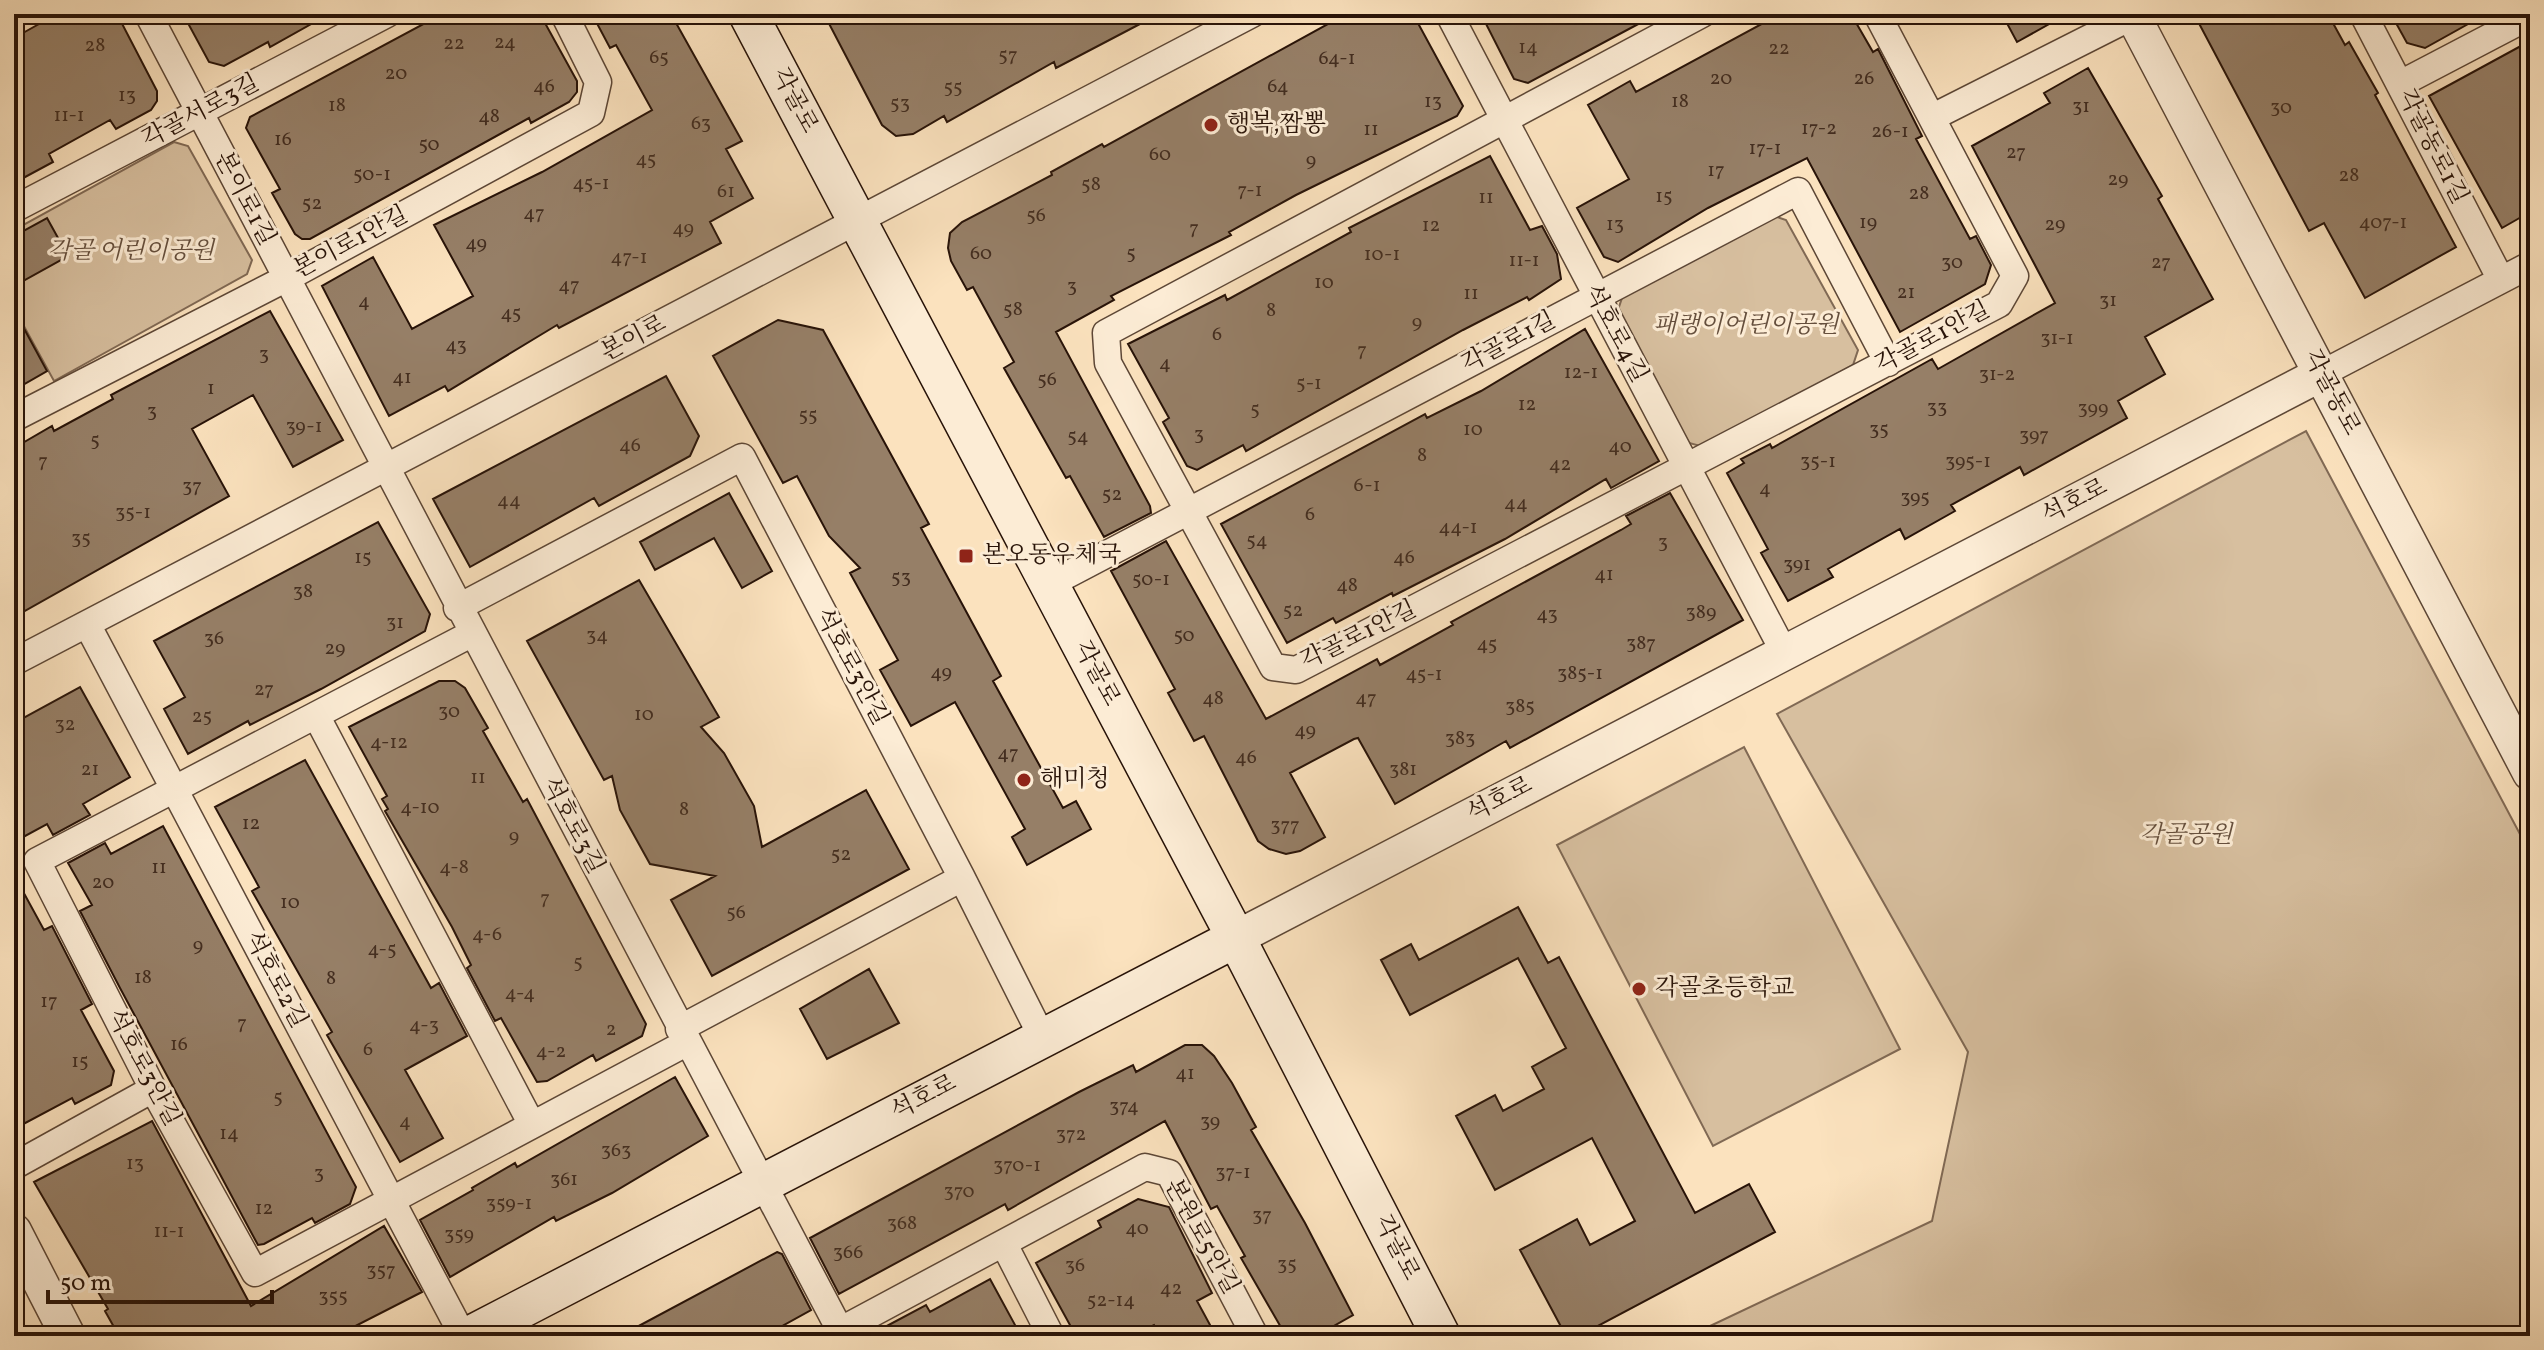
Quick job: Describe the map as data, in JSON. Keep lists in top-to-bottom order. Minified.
{"streets":{"main road":["각골로","석호로"],"street":["각골서로3길","각골동로1길","본이로1길","본이로1안길","석호로4길","각골로1안길","본이로","각골로1길","각골동로","석호로3안길","석호로3길","석호로2길","본원로5안길"]},"crossings":[["각골로","본이로"],["각골로","각골로1길"],["각골로","석호로"],["각골서로3길","본이로1길"],["각골동로1길","석호로"],["본이로1길","본이로1안길"],["본이로1길","본이로"],["본이로1길","석호로3길"],["석호로4길","각골로1안길"],["석호로4길","각골로1길"],["석호로4길","석호로"],["각골로1안길","각골로1길"],["본이로","석호로3길"],["본이로","석호로2길"],["각골동로","석호로"],["석호로","석호로3길"],["석호로","석호로2길"],["석호로3안길","석호로3길"],["석호로3안길","석호로2길"],["석호로3길","본원로5안길"]],"parks":["각골 어린이공원","패랭이어린이공원","각골공원"],"places":{"other":["행복,짬뽕","해미청","각골초등학교"],"transit":["본오동우체국"]},"house_numbers":["24","22","28","14","22","57","65","64-1","20","20","26","46","64","55","13","13","18","53","18","31","30","11-1","48","63","17-2","11","26-1","16","50","17-1","27","60","45","9","17","50-1","28","29","45-1","58","7-1","61","28","15","11","52","47","56","19","407-1","13","29","12","49","7","49","60","5","10-1","47-1","11-1","30","27","10","47","3","21","11","31","4","58","8","45","9","6","31-1","43","7","3","4","12-1","31-2","41","56","5-1","1","12","33","399","5","3","55","39-1","10","35","3","397","54","5","46","40","8","7","35-1","395-1","42","6-1","37","4","52","395","44","44","35-1","6","44-1","35","54","3","15","46","391","41","53","50-1","48","38","52","389","43","31","34","50","36","387","45","29","49","385-1","45-1","27","48","47","385","30","10","25","32","49","383","4-12","47","46","21","381","11","4-10","8","12","377","9","52","11","4-8","20","7","10","56","4-6","9","4-5","5","18","8","4-4","17","7","4-3","2","16","6","4-2","15","41","5","374","4","39","14","372","363","13","370-1","37-1","3","361","370","359-1","12","37","368","40","11-1","359","366","35","36","357","42","355","52-14"],"scale_bar":"50 m"}
